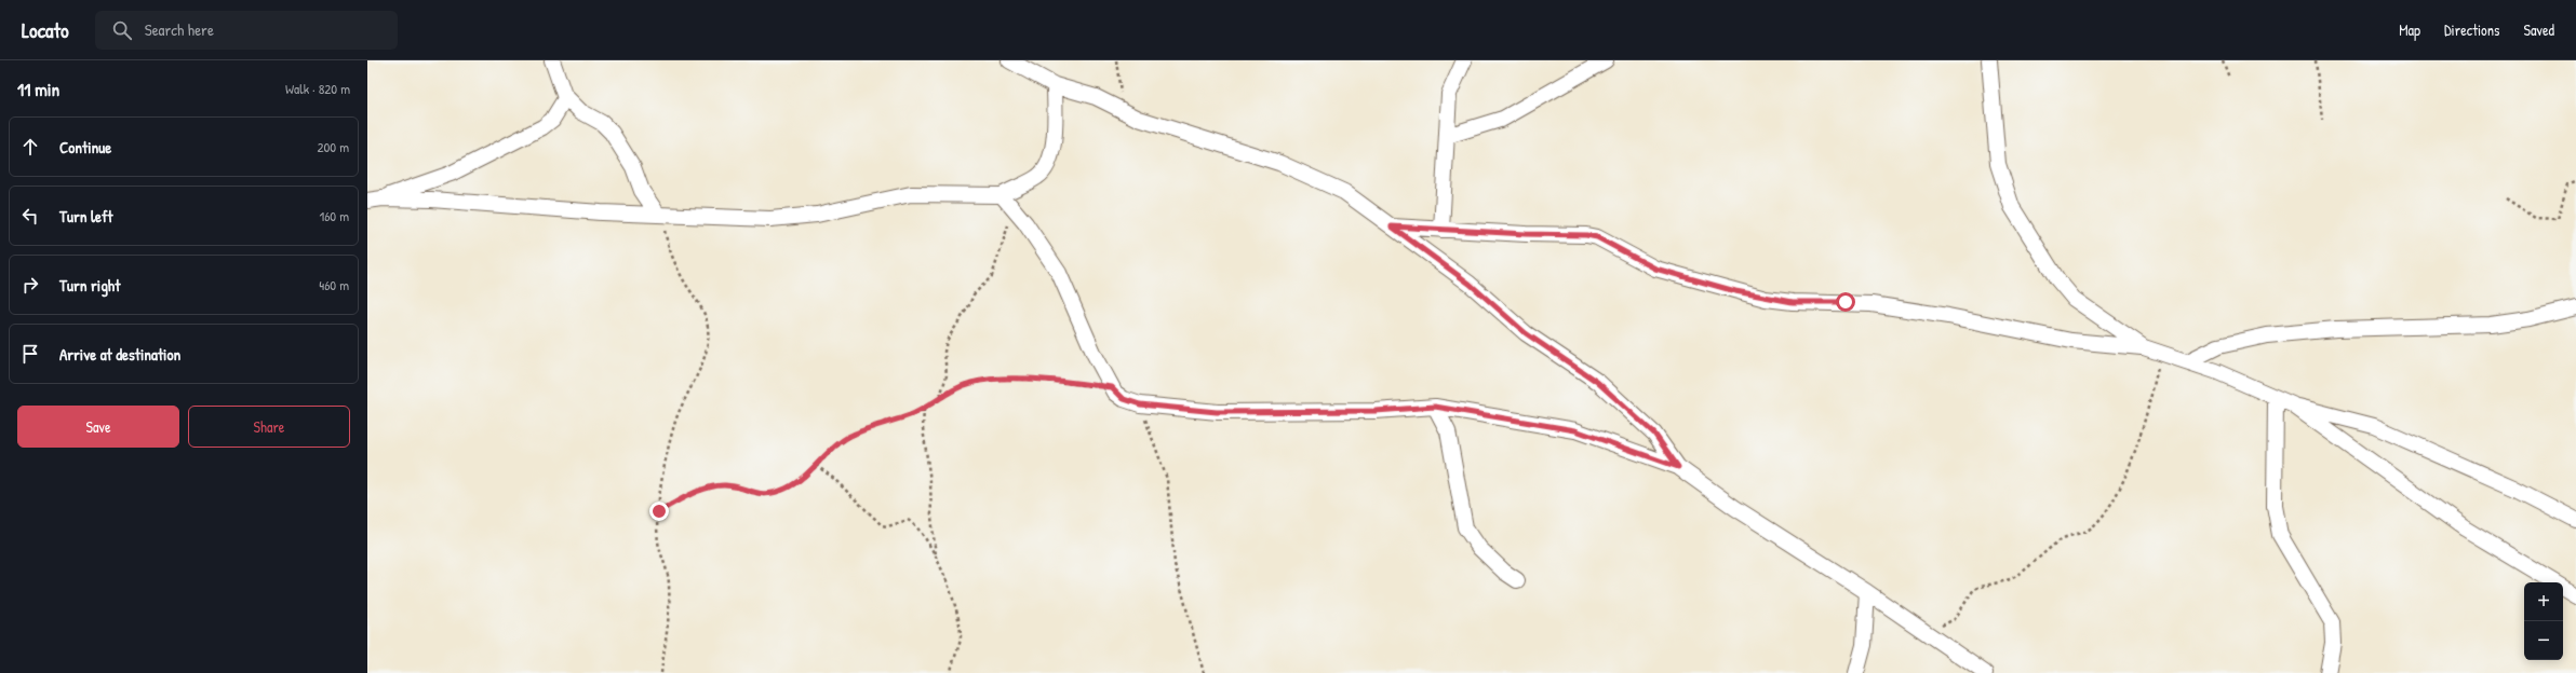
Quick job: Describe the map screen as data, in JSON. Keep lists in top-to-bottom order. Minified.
{"page":{"header":"Locato","search":"Search here","nav":["Map","Directions","Saved"],"heading":["11 min","Walk · 820 m"],"list":[["Continue","200 m"],["Turn left","160 m"],["Turn right","460 m"],"Arrive at destination"],"buttons":["Save","Share"],"map_buttons":["+","−"]}}
